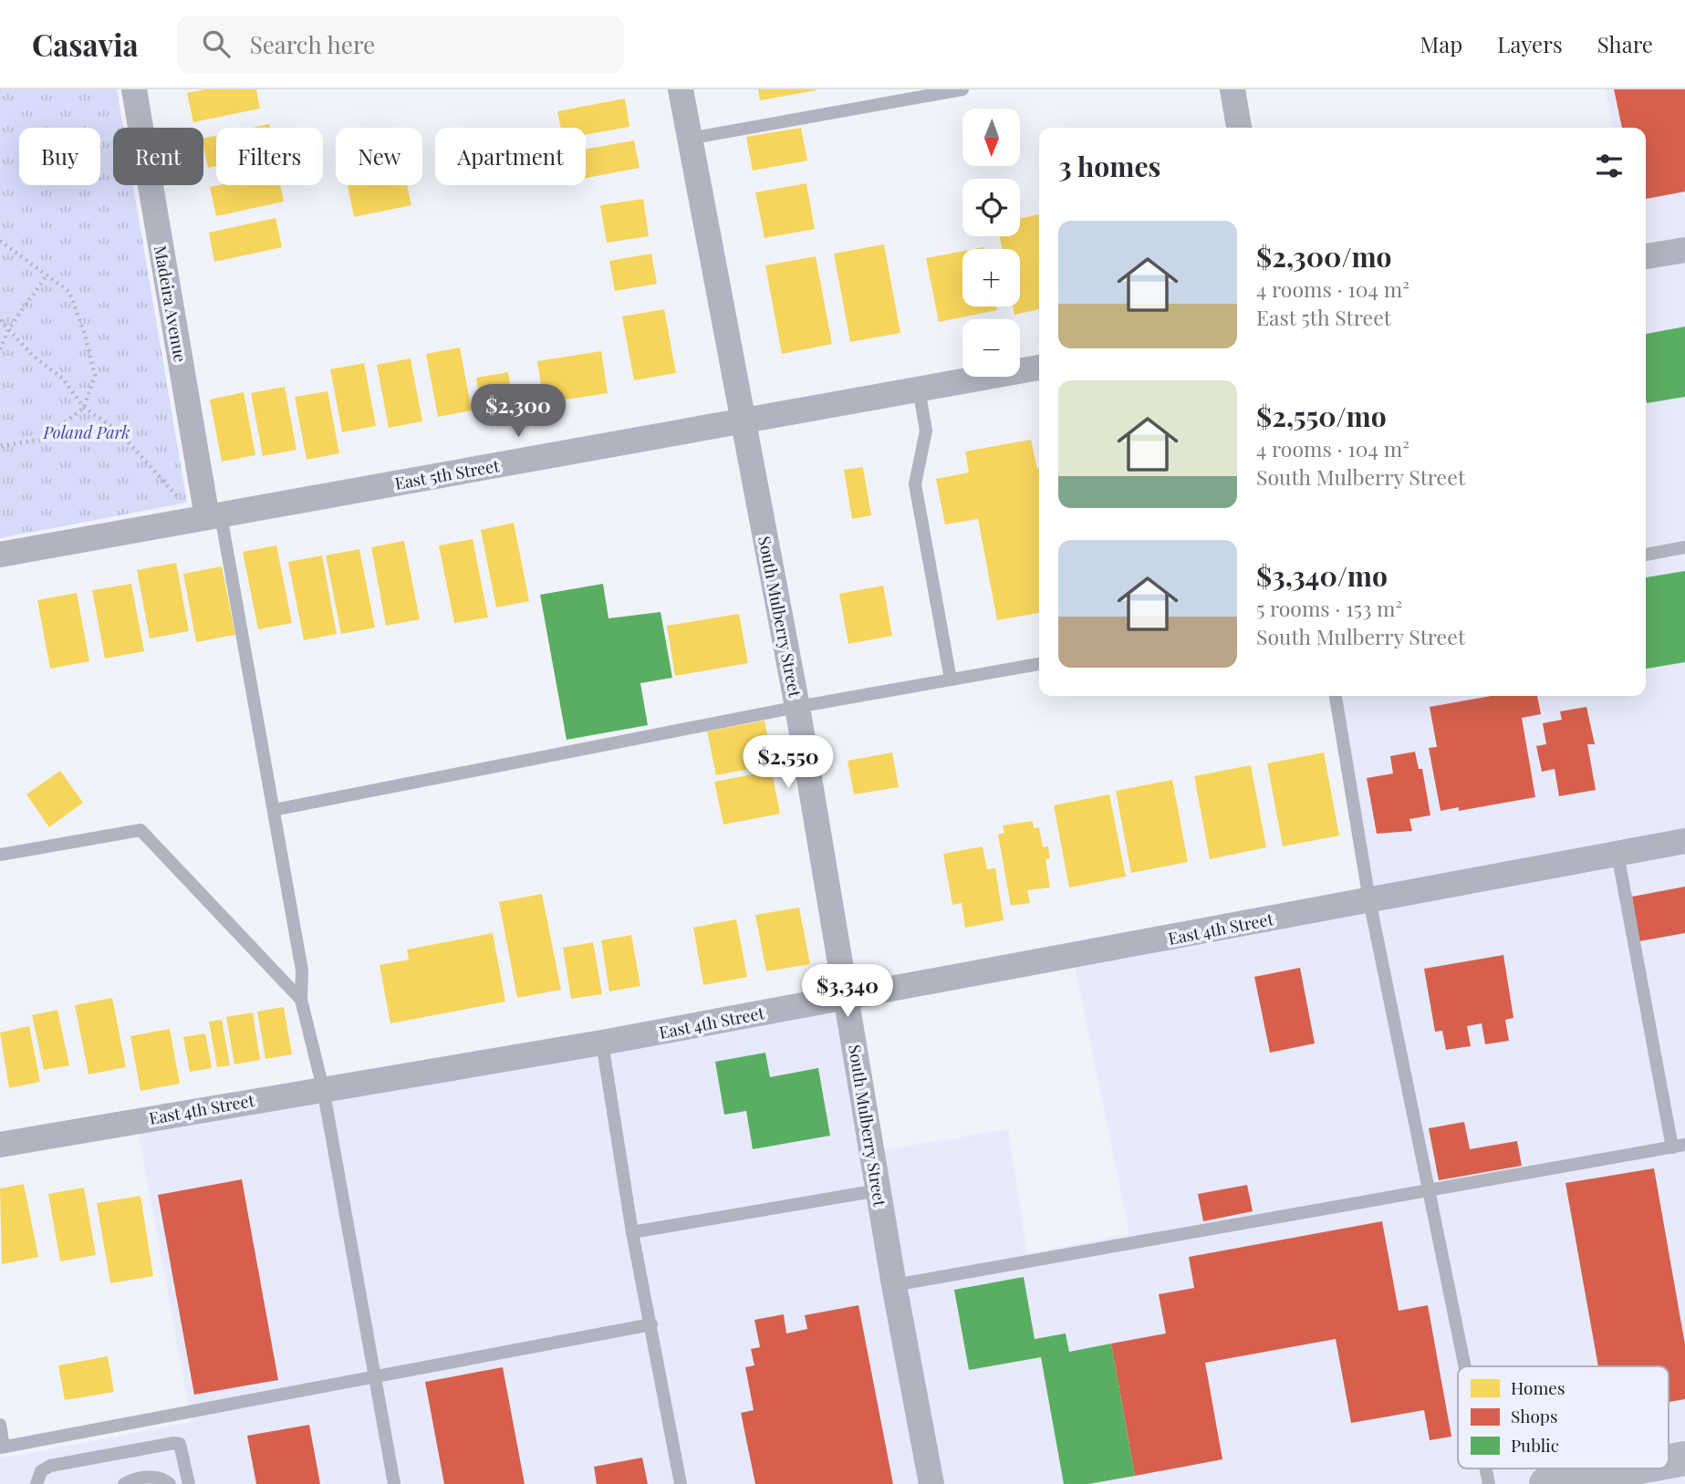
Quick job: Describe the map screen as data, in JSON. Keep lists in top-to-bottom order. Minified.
{"streets":{"street":["Madeira Avenue","East 5th Street","South Mulberry Street","East 4th Street"]},"crossings":[["Madeira Avenue","East 5th Street"],["East 5th Street","South Mulberry Street"],["South Mulberry Street","East 4th Street"]],"parks":["Poland Park"],"legend":["Homes","Shops","Public"],"north":"bottom","page":{"header":"Casavia","search":"Search here","nav":["Map","Layers","Share"],"map_buttons":["+","−"],"chip":["Buy","Rent","Filters","New","Apartment"],"heading":"3 homes","list":[{"name":"$2,300/mo","note":"4 rooms · 104 m² · East 5th Street"},{"name":"$2,550/mo","note":"4 rooms · 104 m² · South Mulberry Street"},{"name":"$3,340/mo","note":"5 rooms · 153 m² · South Mulberry Street"}],"price":["$2,300","$2,550","$3,340"]}}
